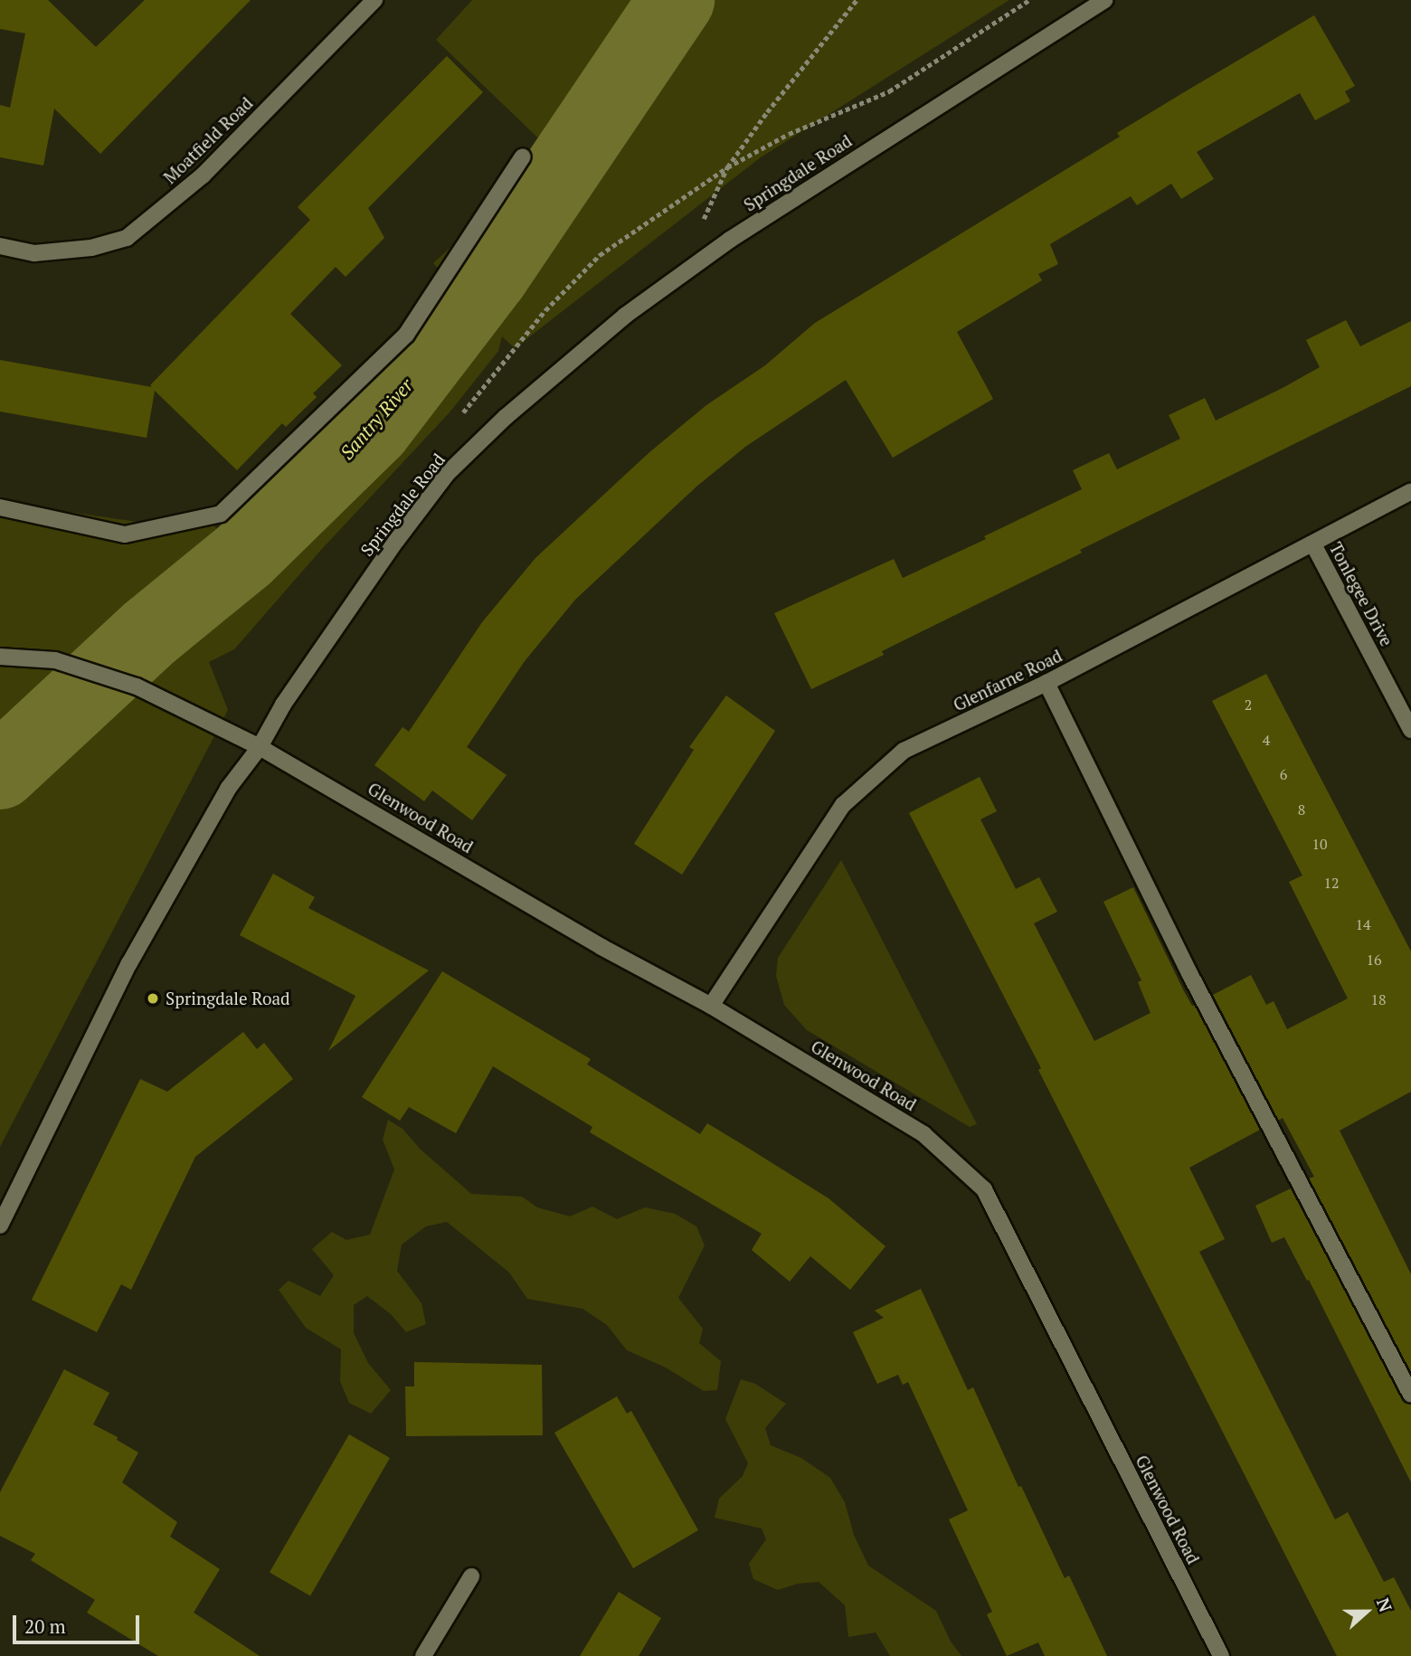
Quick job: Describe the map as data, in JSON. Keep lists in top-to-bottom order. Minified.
{"streets":{"street":["Moatfield Road","Springdale Road","Tonlegee Drive","Glenfarne Road","Glenwood Road"]},"crossings":[["Springdale Road","Glenwood Road"],["Tonlegee Drive","Glenfarne Road"],["Glenfarne Road","Glenwood Road"]],"water":["Santry River"],"places":["Springdale Road"],"house_numbers":["2","4","6","8","10","12","14","16","18"],"scale_bar":"20 m","north":"right"}
